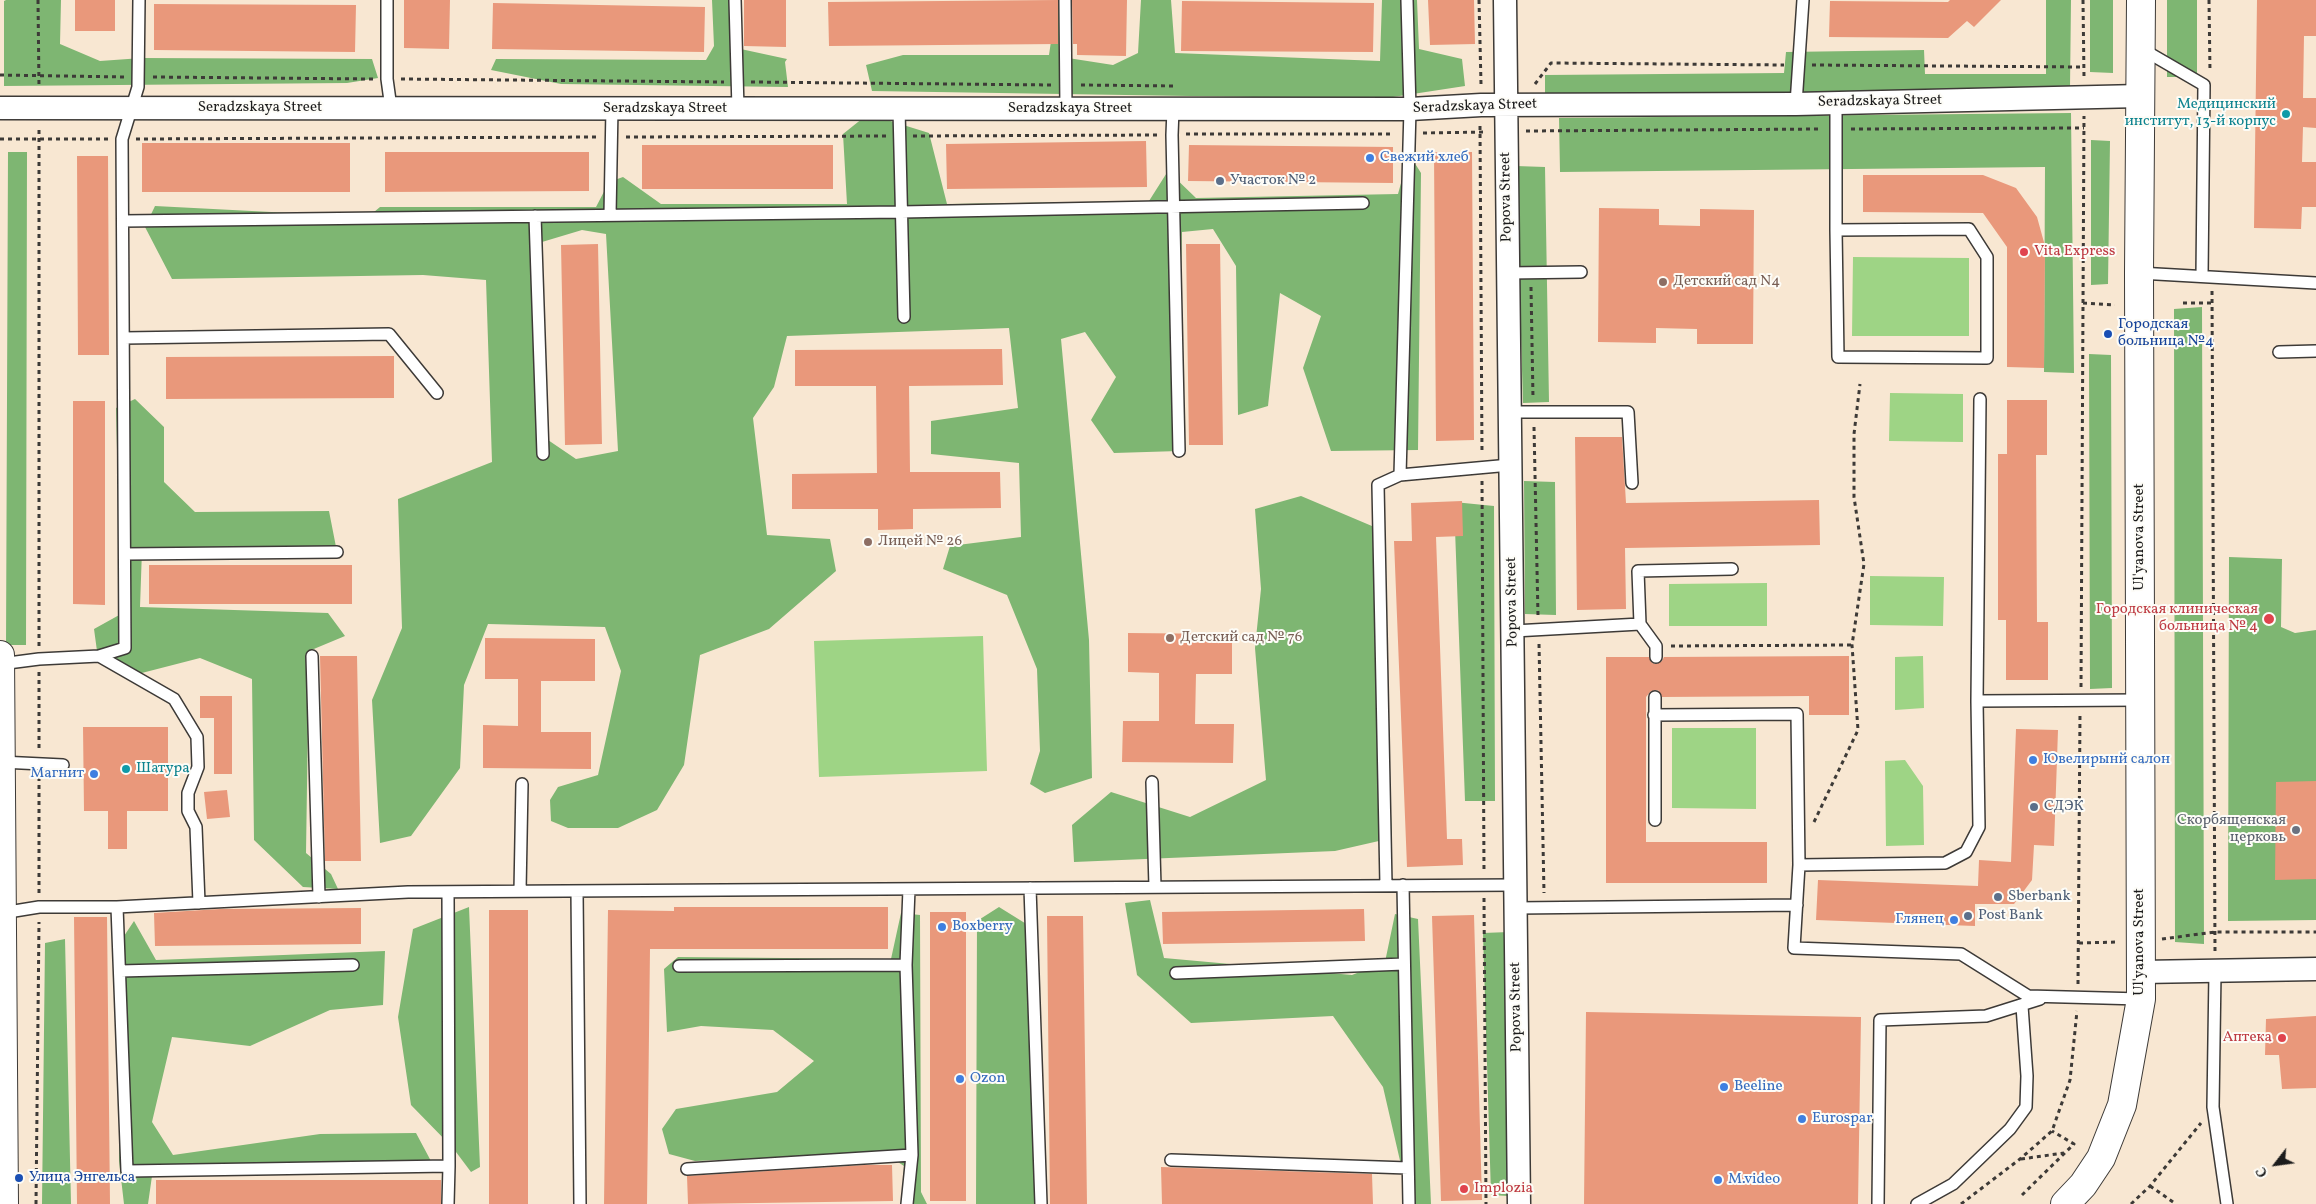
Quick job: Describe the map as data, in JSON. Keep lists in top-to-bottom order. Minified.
{"streets":{"main road":["Ul'yanova Street"],"street":["Seradzskaya Street","Popova Street"]},"crossings":[["Seradzskaya Street","Popova Street"],["Seradzskaya Street","Ul'yanova Street"]],"places":["Медицинский институт, 13-й корпус","Свежий хлеб","Участок № 2","Vita Express","Детский сад N4","Городская больница №4","Лицей № 26","Городская клиническая больница № 4","Детский сад № 76","Ювелирынй салон","Шатура","Магнит","СДЭК","Скорбященская церковь","Sberbank","Post Bank","Глянец","Boxberry","Аптека","Ozon","Beeline","Eurospar","Улица Энгельса","M.video","Implozia"],"north":"bottom left"}
